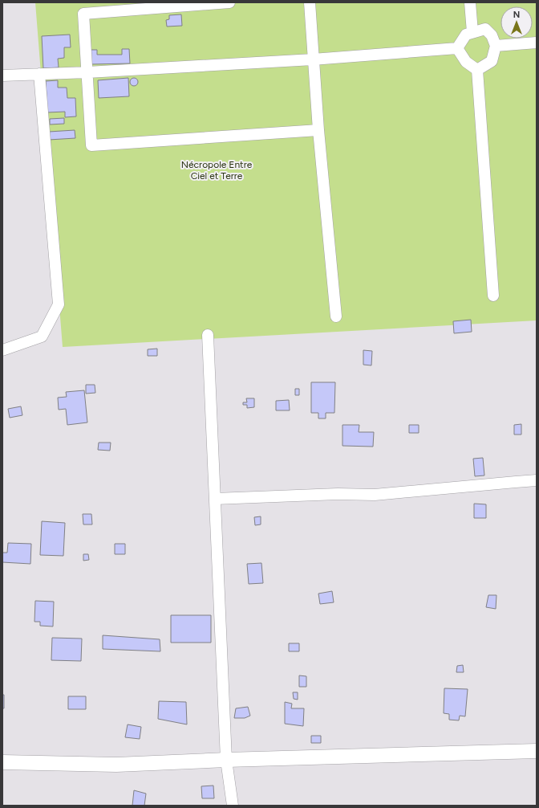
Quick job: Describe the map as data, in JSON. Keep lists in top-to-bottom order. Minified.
{"parks":["Nécropole Entre Ciel et Terre"],"north":"top"}
